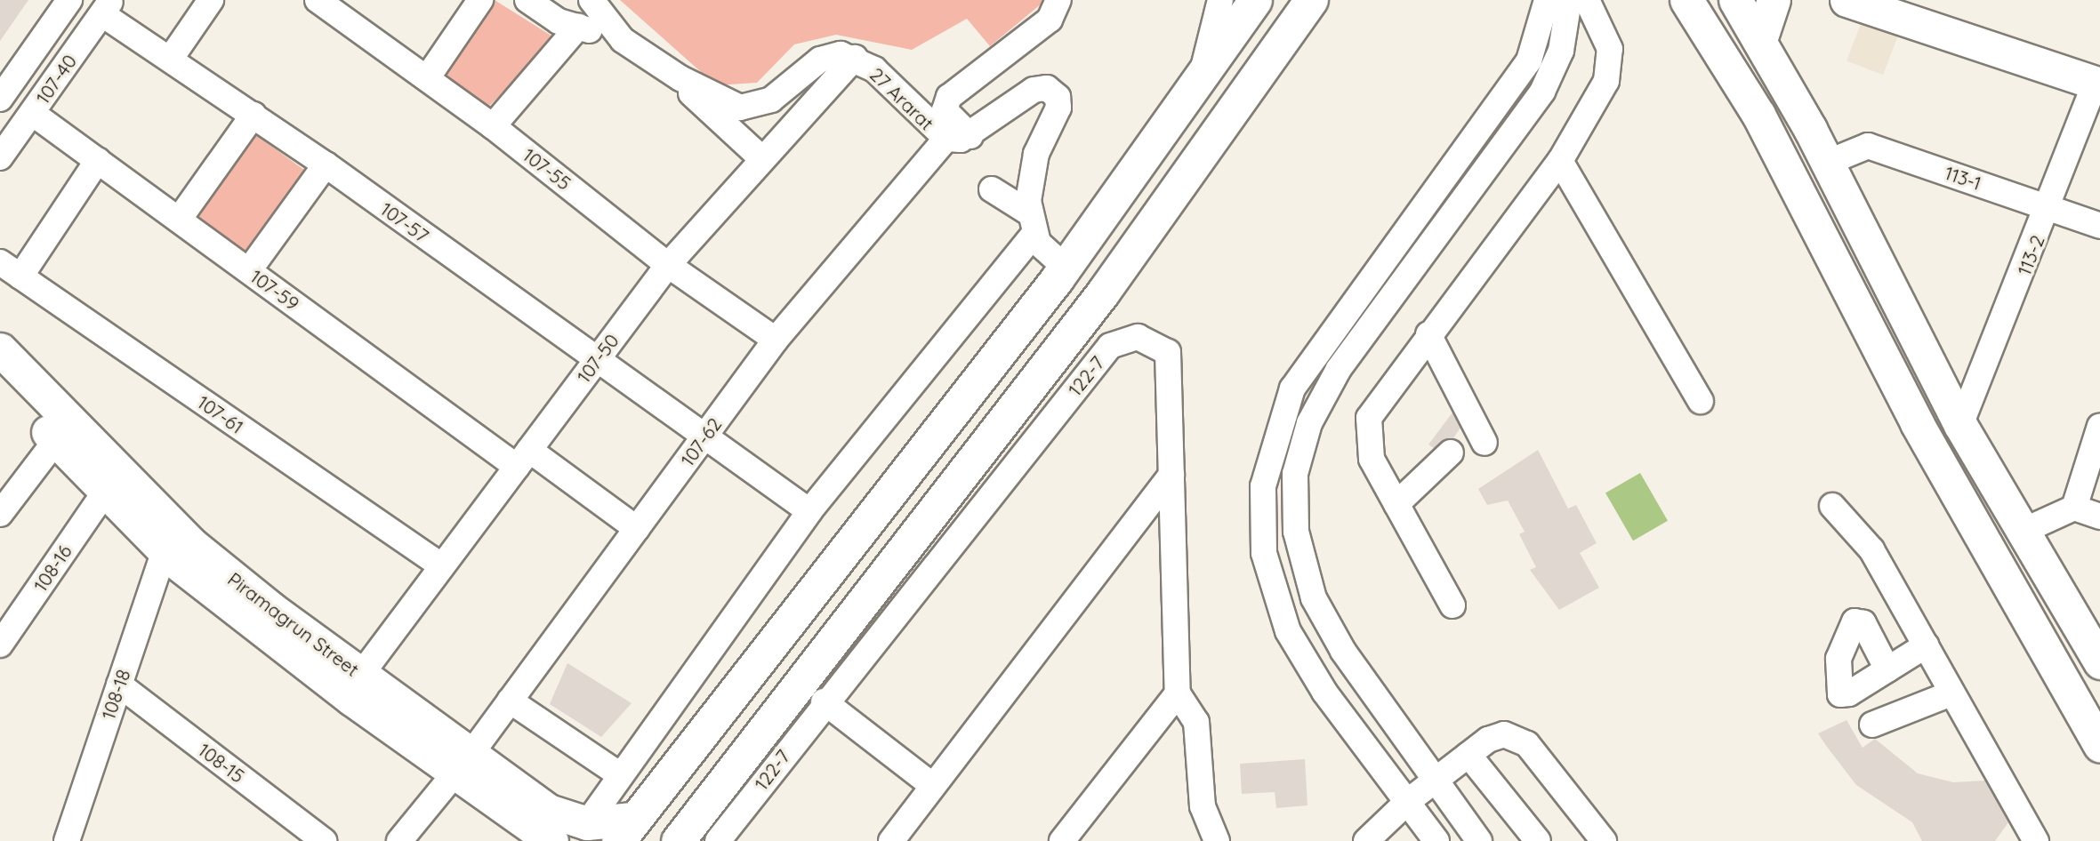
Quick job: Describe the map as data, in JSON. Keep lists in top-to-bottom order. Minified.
{"streets":{"main road":["Piramagrun Street"],"street":["107-40","27 Ararat","107-55","113-1","107-57","113-2","107-59","107-50","122-7","107-61","107-62","108-16","108-18","108-15"]},"crossings":[["107-40","107-57"],["107-40","107-59"],["27 Ararat","107-50"],["27 Ararat","107-62"],["107-55","107-50"],["107-55","107-62"],["113-1","113-2"],["107-57","107-50"],["107-57","107-62"],["107-59","107-50"],["107-59","107-62"],["107-50","107-61"],["107-50","Piramagrun Street"],["107-62","Piramagrun Street"],["108-16","Piramagrun Street"],["Piramagrun Street","108-18"],["108-18","108-15"]]}
